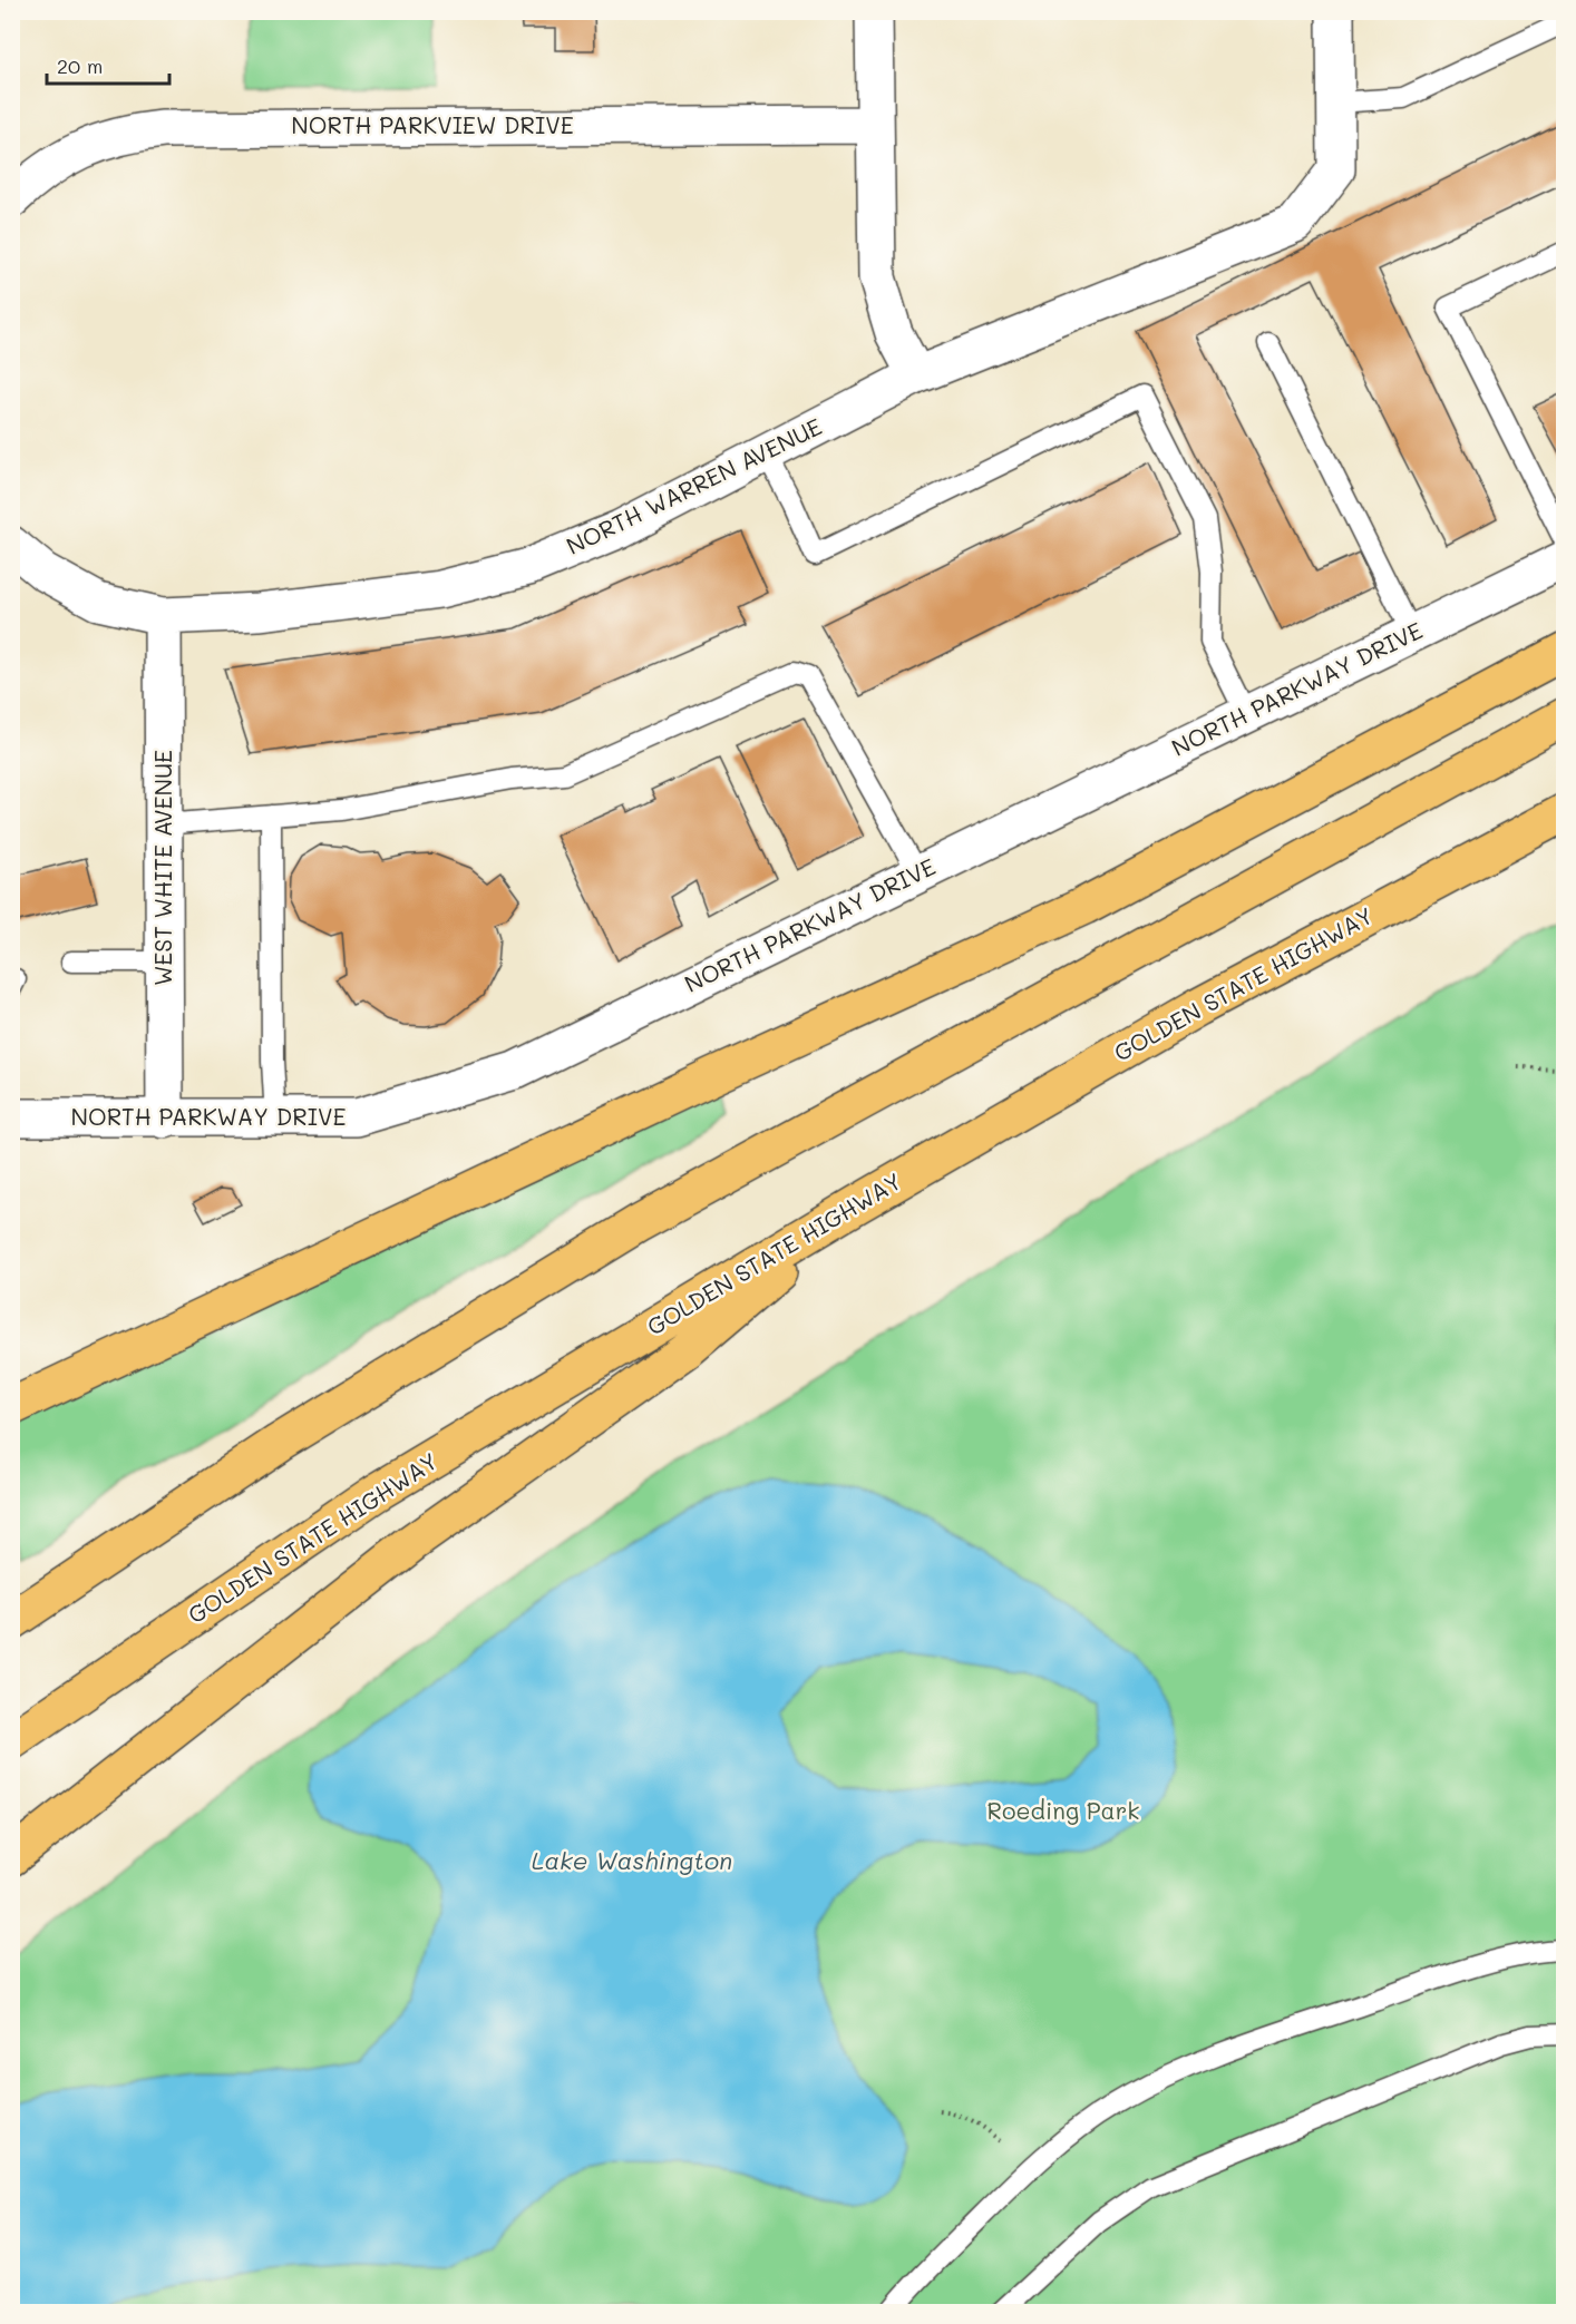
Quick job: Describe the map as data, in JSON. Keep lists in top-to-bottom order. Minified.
{"streets":{"highway":["GOLDEN STATE HIGHWAY"],"street":["NORTH PARKVIEW DRIVE","NORTH WARREN AVENUE","NORTH PARKWAY DRIVE","WEST WHITE AVENUE"]},"crossings":[["NORTH WARREN AVENUE","WEST WHITE AVENUE"],["NORTH PARKWAY DRIVE","WEST WHITE AVENUE"]],"water":["Lake Washington"],"parks":["Roeding Park"],"scale_bar":"20 m"}
